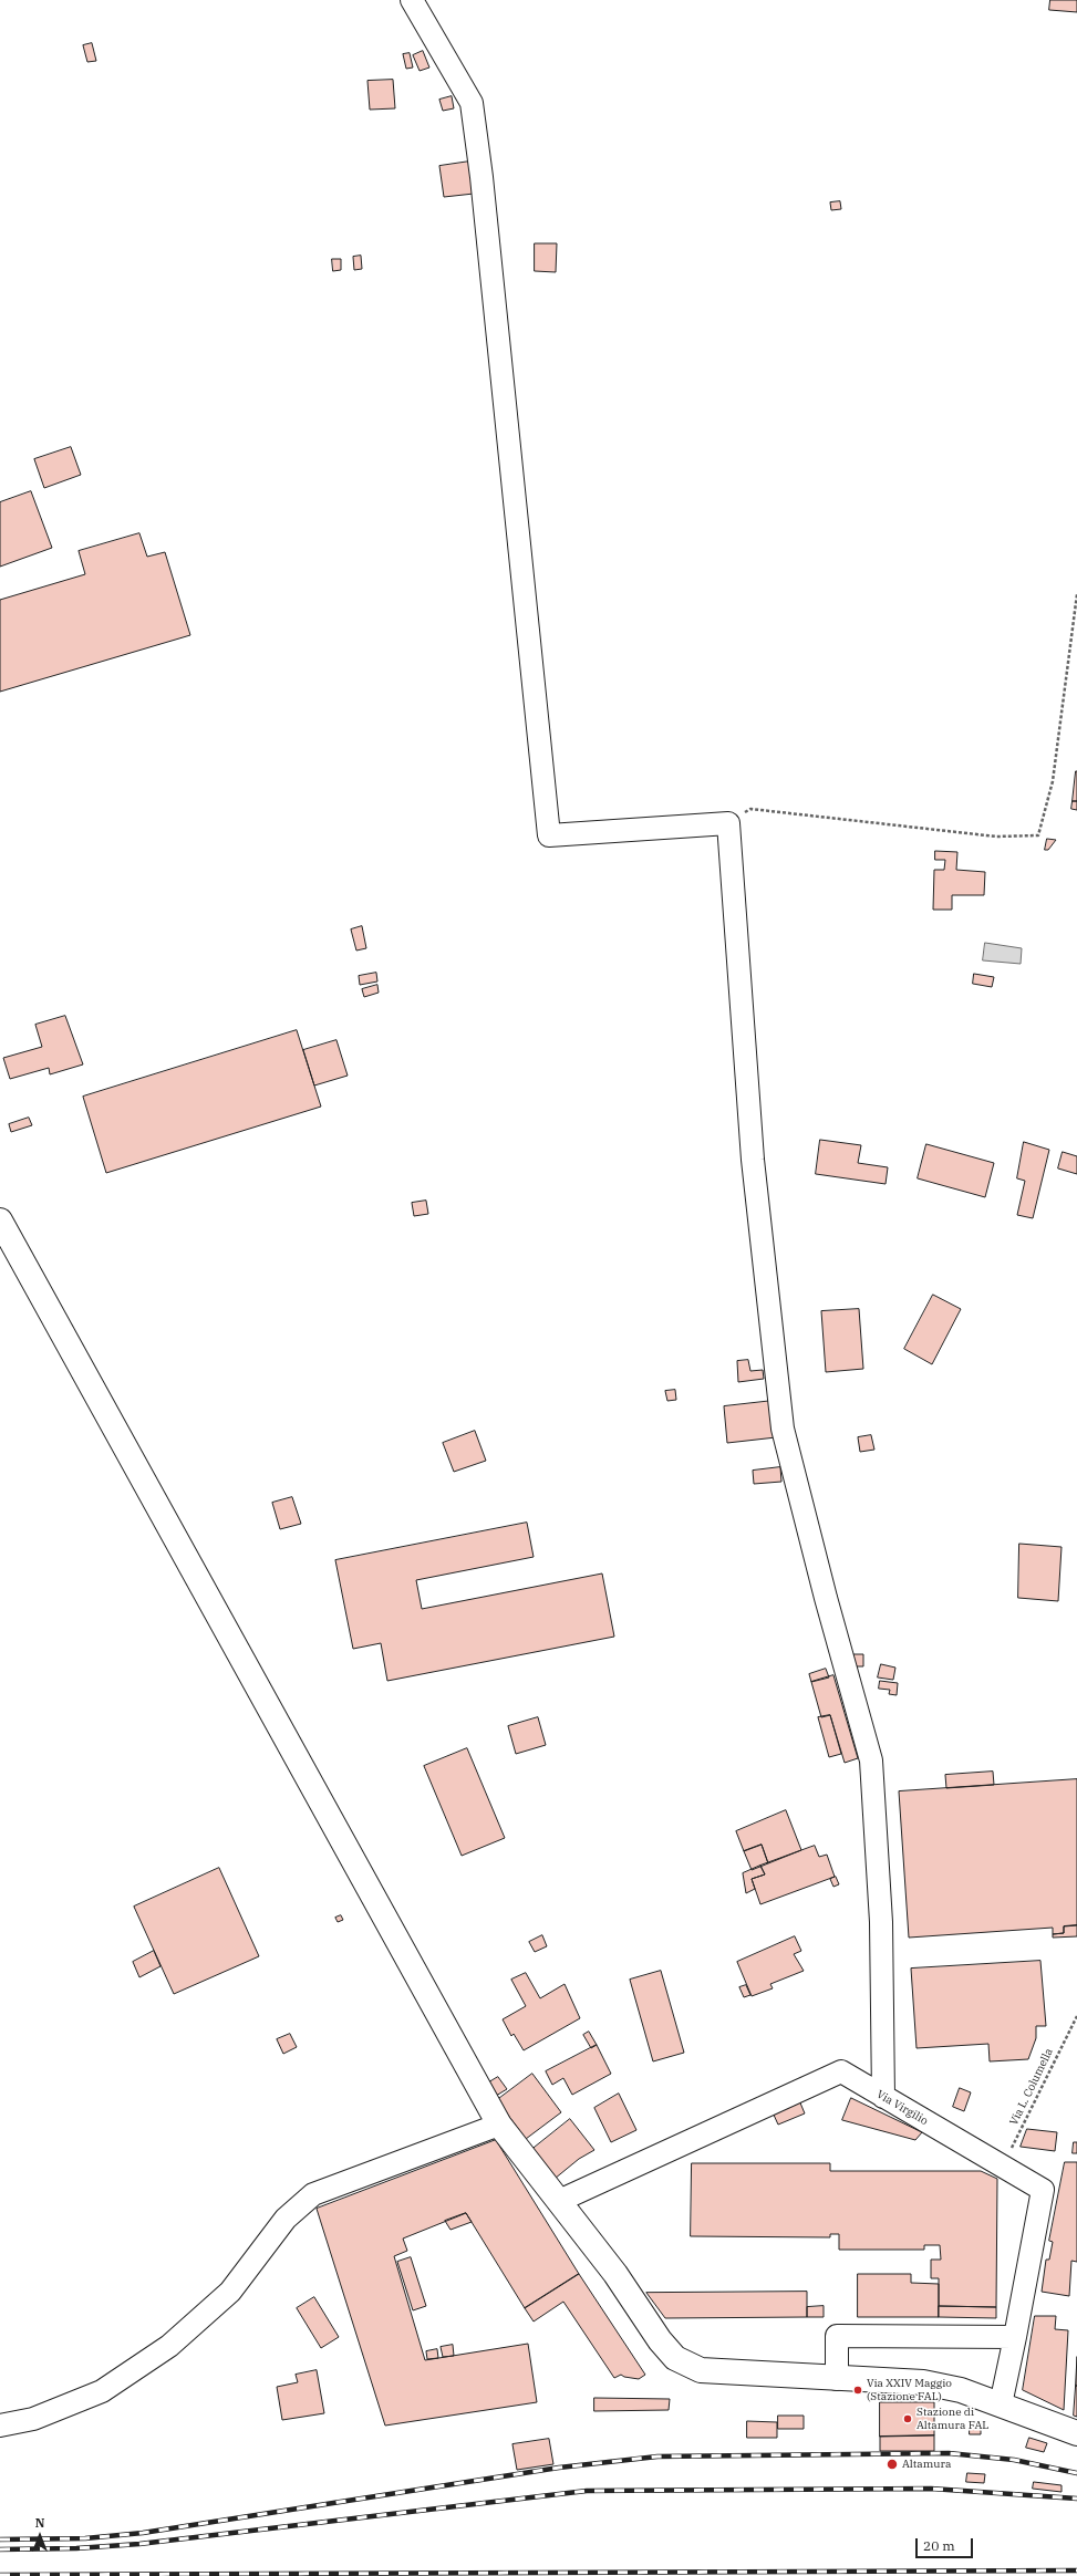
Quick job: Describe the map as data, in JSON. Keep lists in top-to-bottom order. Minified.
{"streets":{"street":["Via Virgilio"],"path":["Via L. Columella"]},"crossings":[["Via L. Columella","Via Virgilio"]],"places":["Via XXIV Maggio (Stazione FAL)","Stazione di Altamura FAL","Altamura"],"scale_bar":"20 m","north":"top"}
